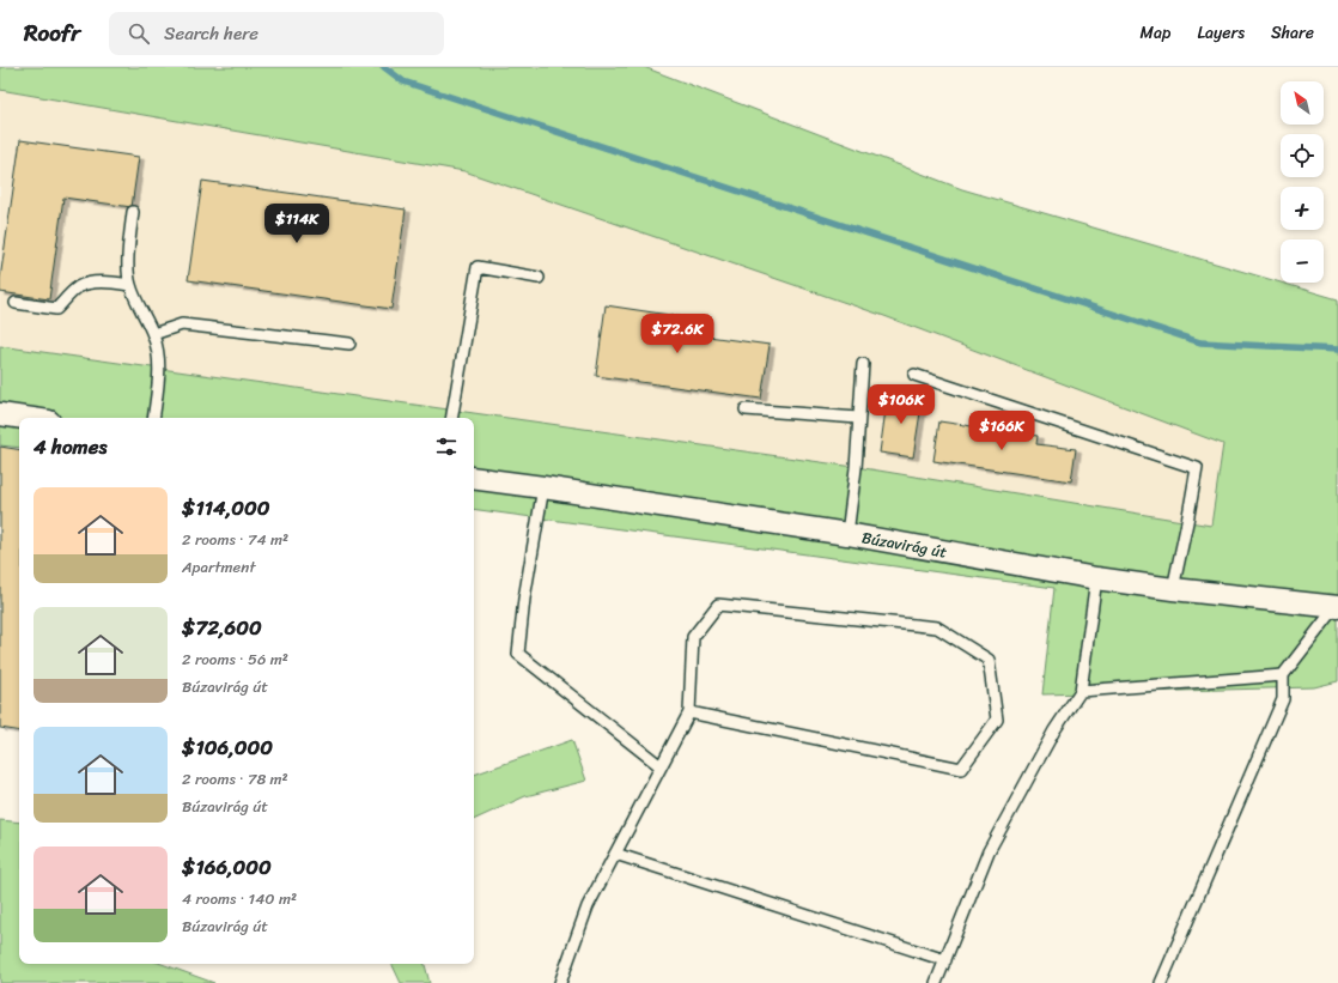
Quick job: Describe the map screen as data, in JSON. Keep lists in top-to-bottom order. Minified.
{"streets":{"street":["Búzavirág út"]},"north":"top left","page":{"header":"Roofr","search":"Search here","nav":["Map","Layers","Share"],"map_buttons":["+","−"],"price":["$114K","$72.6K","$106K","$166K"],"heading":"4 homes","list":[{"name":"$114,000","note":"2 rooms · 74 m² · Apartment"},{"name":"$72,600","note":"2 rooms · 56 m² · Búzavirág út"},{"name":"$106,000","note":"2 rooms · 78 m² · Búzavirág út"},{"name":"$166,000","note":"4 rooms · 140 m² · Búzavirág út"}]}}
